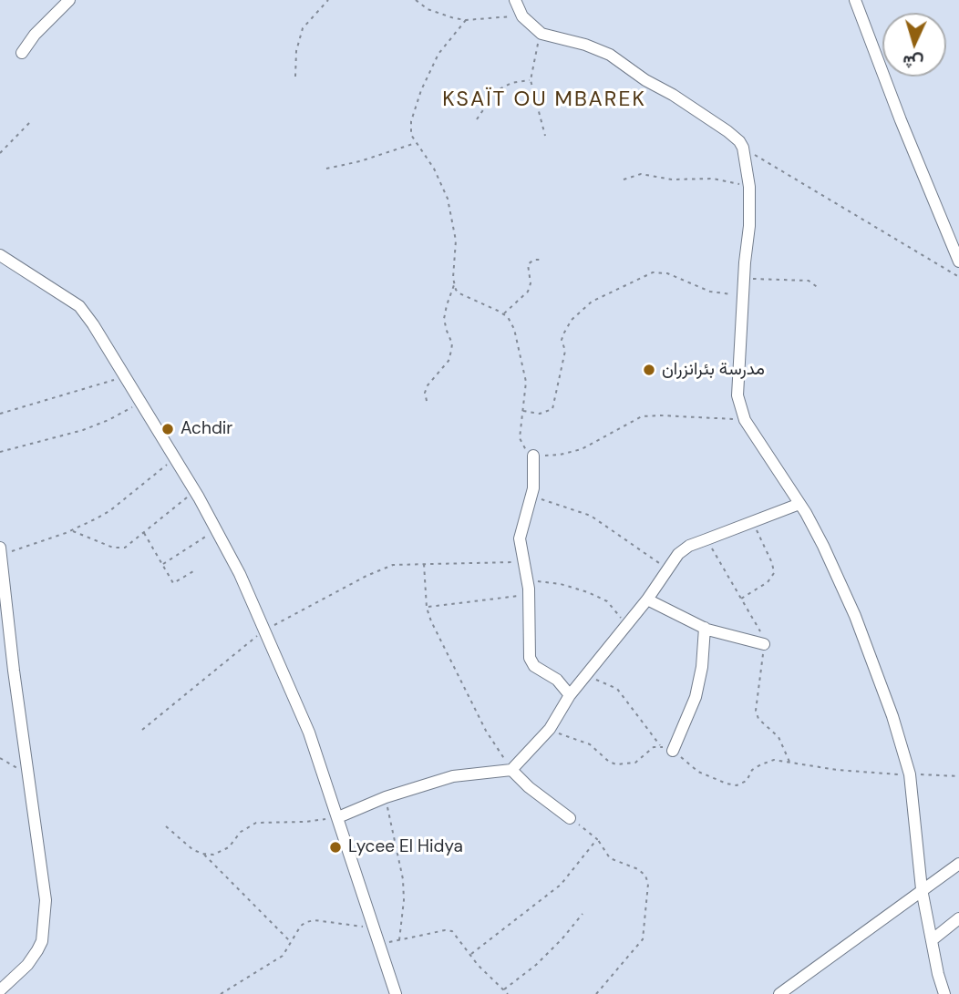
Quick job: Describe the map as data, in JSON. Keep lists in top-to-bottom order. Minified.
{"districts":["KSAÏT OU MBAREK"],"places":["مدرسة بئرانزران","Achdir","Lycee El Hidya"],"north":"bottom"}
